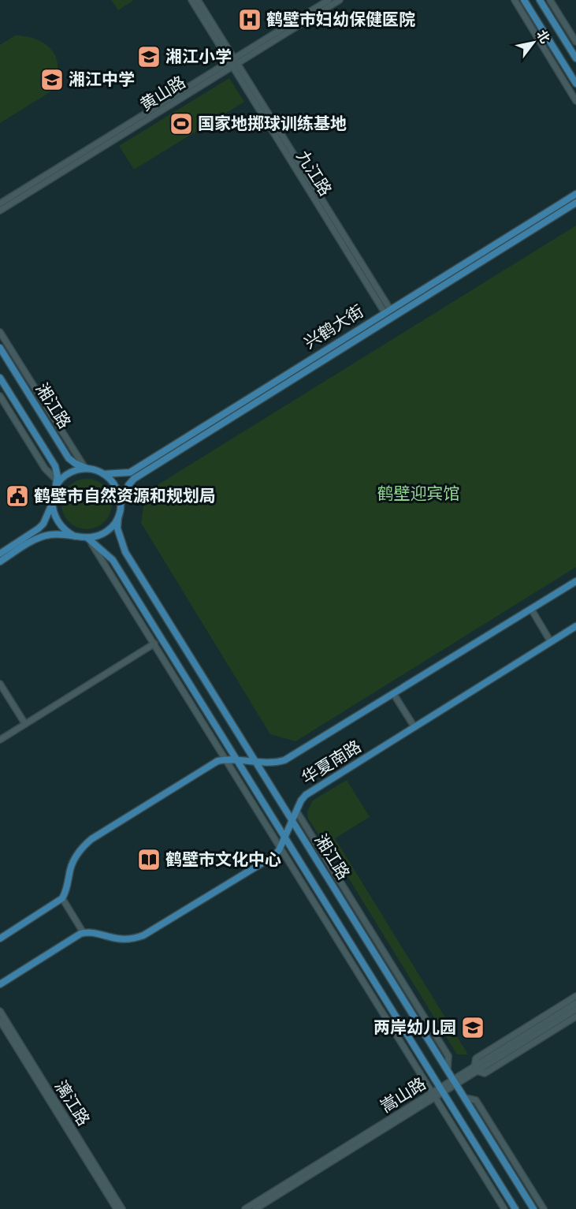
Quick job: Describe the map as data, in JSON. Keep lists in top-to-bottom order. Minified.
{"streets":{"main road":["兴鹤大街","湘江路","华夏南路"],"street":["黄山路","九江路","嵩山路","漓江路"]},"crossings":[["黄山路","九江路"],["九江路","兴鹤大街"],["兴鹤大街","湘江路"],["湘江路","华夏南路"],["湘江路","嵩山路"]],"parks":["鹤壁迎宾馆"],"places":{"hospital":["鹤壁市妇幼保健医院"],"school or university":["湘江小学","湘江中学","两岸幼儿园"],"sports":["国家地掷球训练基地"],"public building":["鹤壁市自然资源和规划局"],"library":["鹤壁市文化中心"]},"north":"top right"}
